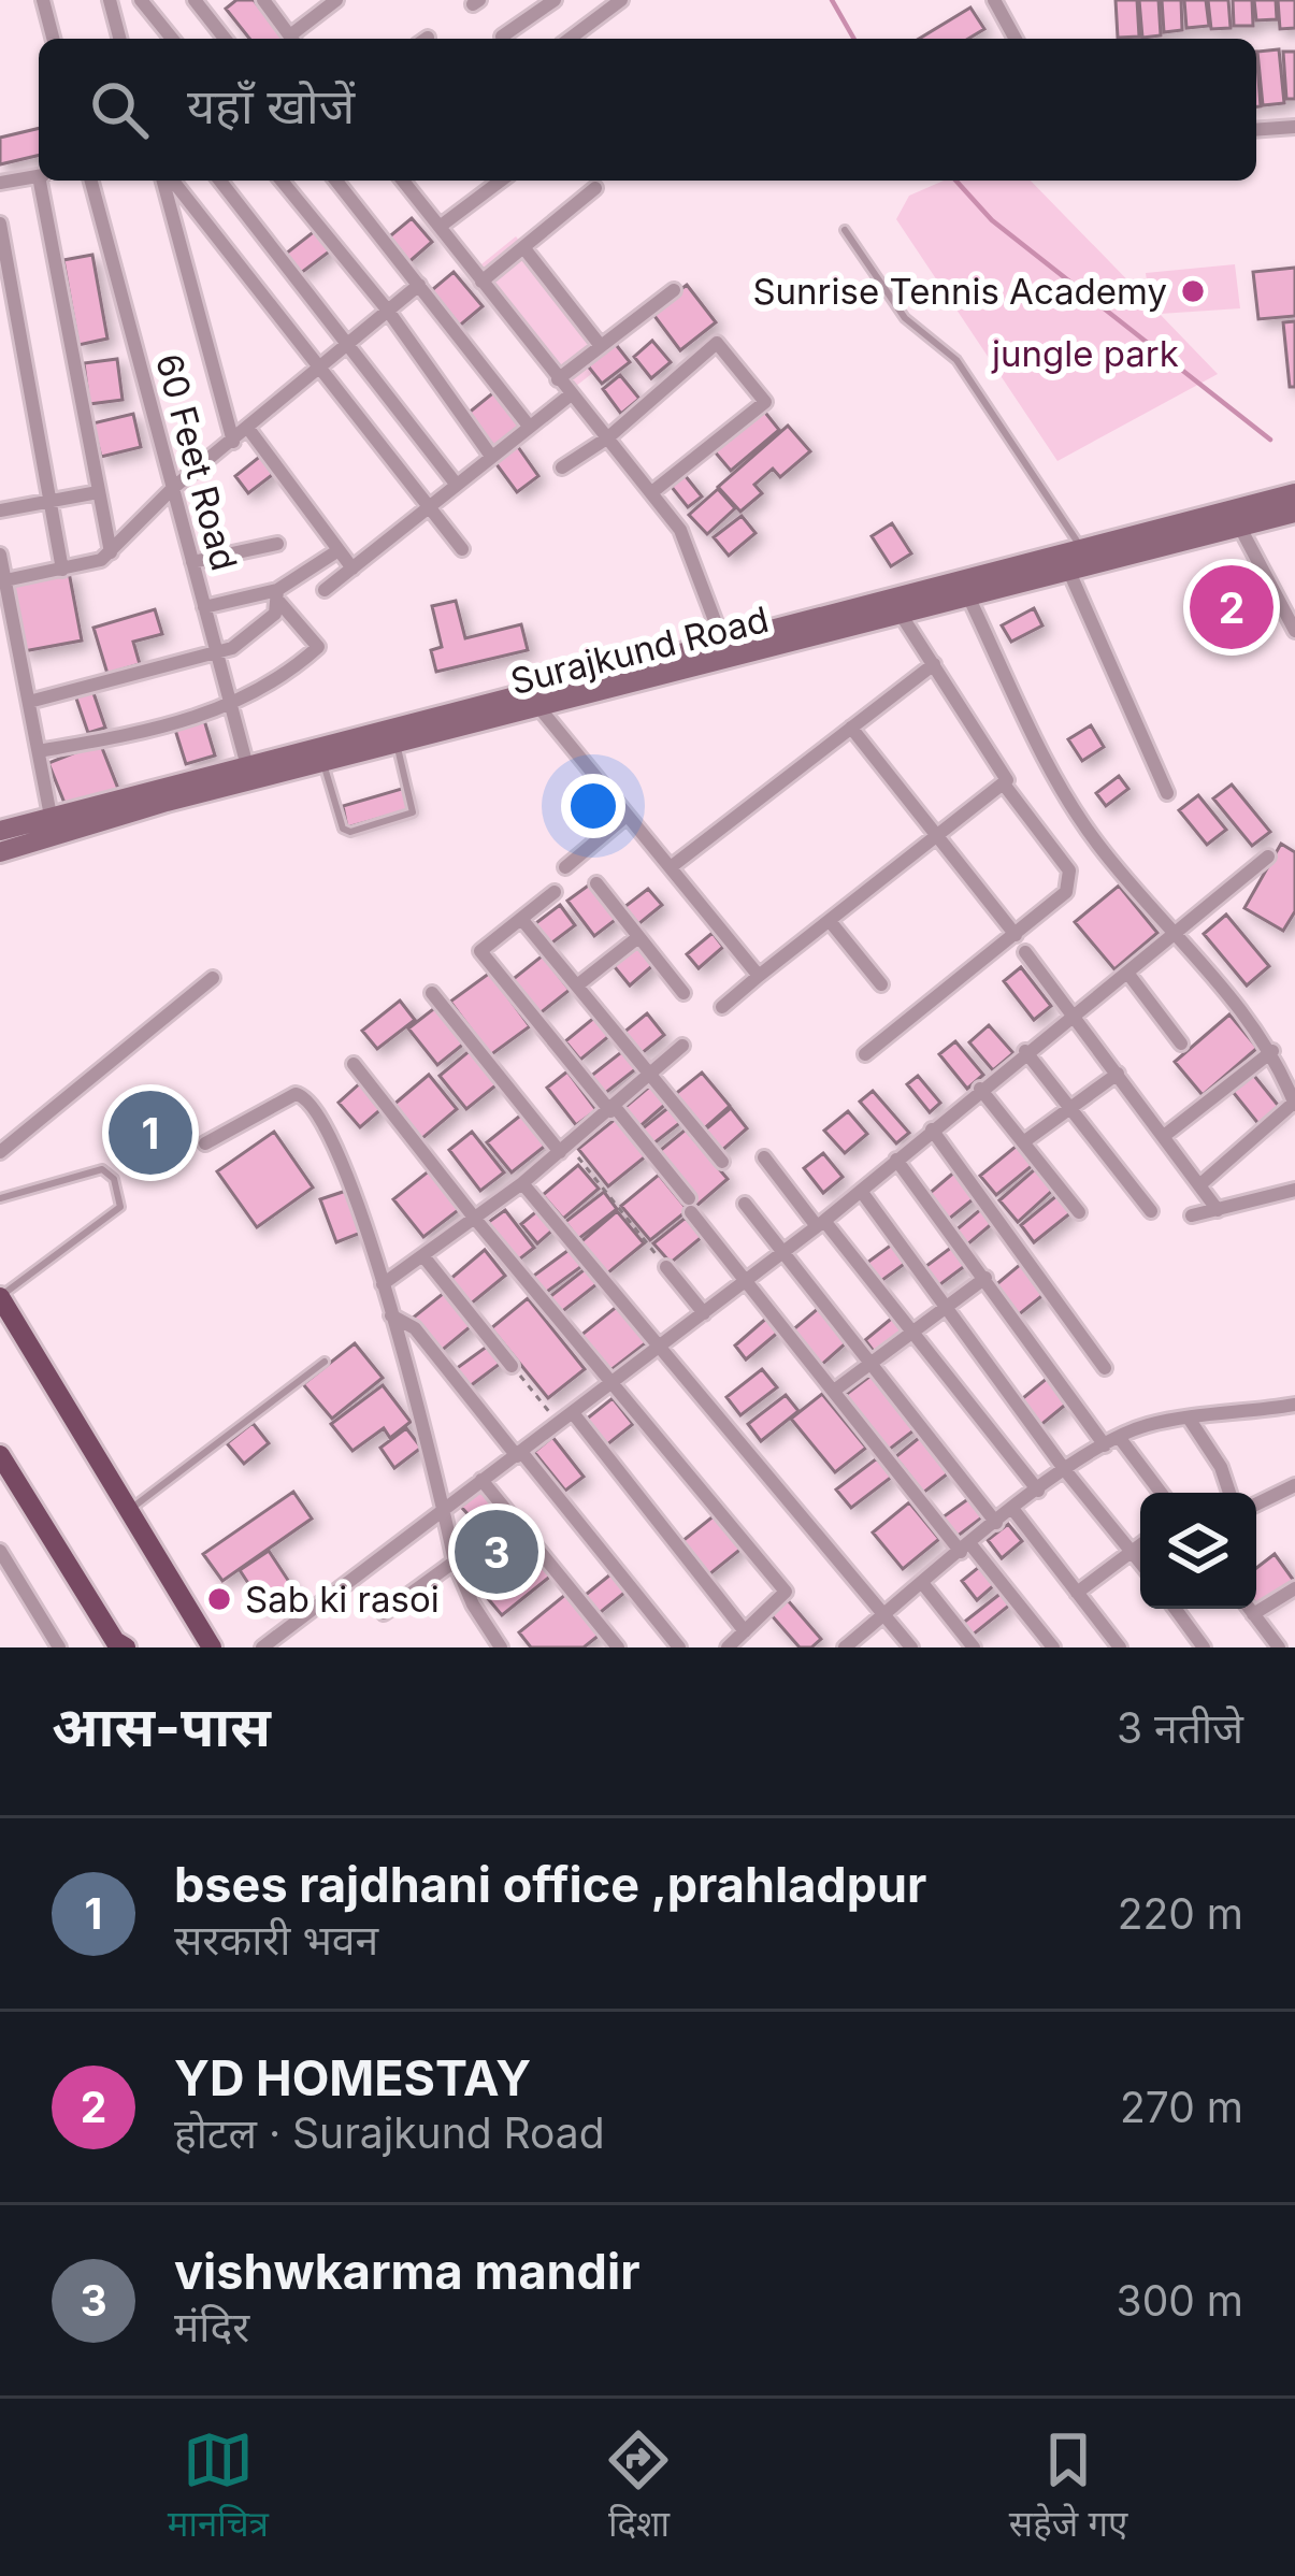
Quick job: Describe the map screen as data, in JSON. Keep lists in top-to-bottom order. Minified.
{"streets":{"main road":["Surajkund Road"],"street":["60 Feet Road"]},"crossings":[["60 Feet Road","Surajkund Road"]],"parks":["jungle park"],"places":["Sunrise Tennis Academy","Sab ki rasoi"],"page":{"search":"यहाँ खोजें","pins":["2","1","3"],"heading":["आस-पास","3 नतीजे"],"list":[{"mark":"1","name":"bses rajdhani office ,prahladpur","note":"सरकारी भवन","value":"220 m"},{"mark":"2","name":"YD HOMESTAY","note":"होटल · Surajkund Road","value":"270 m"},{"mark":"3","name":"vishwkarma mandir","note":"मंदिर","value":"300 m"}],"nav":["मानचित्र","दिशा","सहेजे गए"]}}
